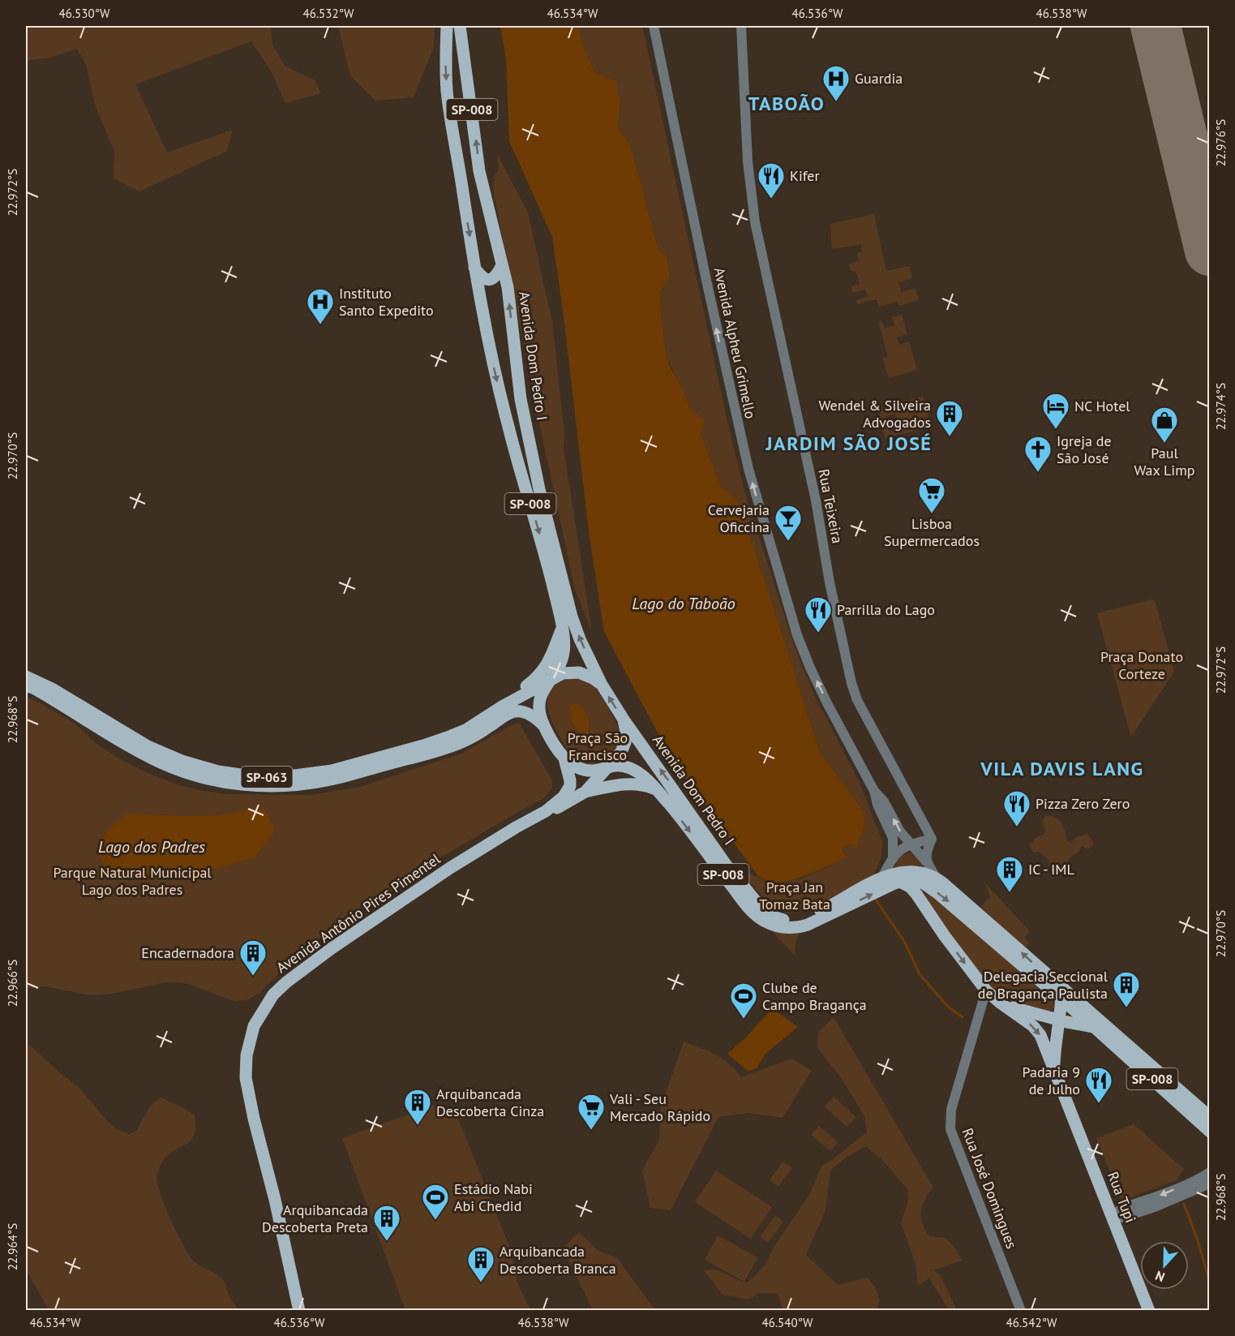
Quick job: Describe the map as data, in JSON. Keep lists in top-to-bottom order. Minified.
{"streets":{"main road":["SP-008","Avenida Dom Pedro I","SP-063","Avenida Antônio Pires Pimentel","Rua Tupi"],"street":["Avenida Alpheu Grimello","Rua Teixeira","Rua José Domingues"]},"crossings":[["SP-008","Avenida Alpheu Grimello"],["SP-008","Avenida Dom Pedro I"],["SP-008","Rua Tupi"],["Avenida Dom Pedro I","SP-063"],["Avenida Dom Pedro I","Avenida Antônio Pires Pimentel"],["SP-063","Avenida Antônio Pires Pimentel"],["Rua José Domingues","Rua Tupi"]],"one_way":["Avenida Alpheu Grimello"],"districts":["TABOÃO","JARDIM SÃO JOSÉ","VILA DAVIS LANG"],"water":["Lago do Taboão","Lago dos Padres"],"parks":["Praça Donato Corteze","Praça São Francisco","Parque Natural Municipal Lago dos Padres","Praça Jan Tomaz Bata"],"places":{"hospital":["Guardia","Instituto Santo Expedito"],"restaurant":["Kifer","Parrilla do Lago","Pizza Zero Zero","Padaria 9 de Julho"],"hotel":["NC Hotel"],"building":["Wendel & Silveira Advogados","IC - IML","Encadernadora","Delegacia Seccional de Bragança Paulista","Arquibancada Descoberta Cinza","Arquibancada Descoberta Preta","Arquibancada Descoberta Branca"],"shop":["Paul Wax Limp"],"church":["Igreja de São José"],"supermarket":["Lisboa Supermercados","Vali - Seu Mercado Rápido"],"bar":["Cervejaria Oficcina"],"sports":["Clube de Campo Bragança","Estádio Nabi Abi Chedid"]},"north":"bottom","coordinates":["46.530°W","46.532°W","46.534°W","46.536°W","46.538°W","22.976°S","22.972°S","22.974°S","22.970°S","22.968°S","22.966°S","22.964°S","46.540°W","46.542°W"]}
